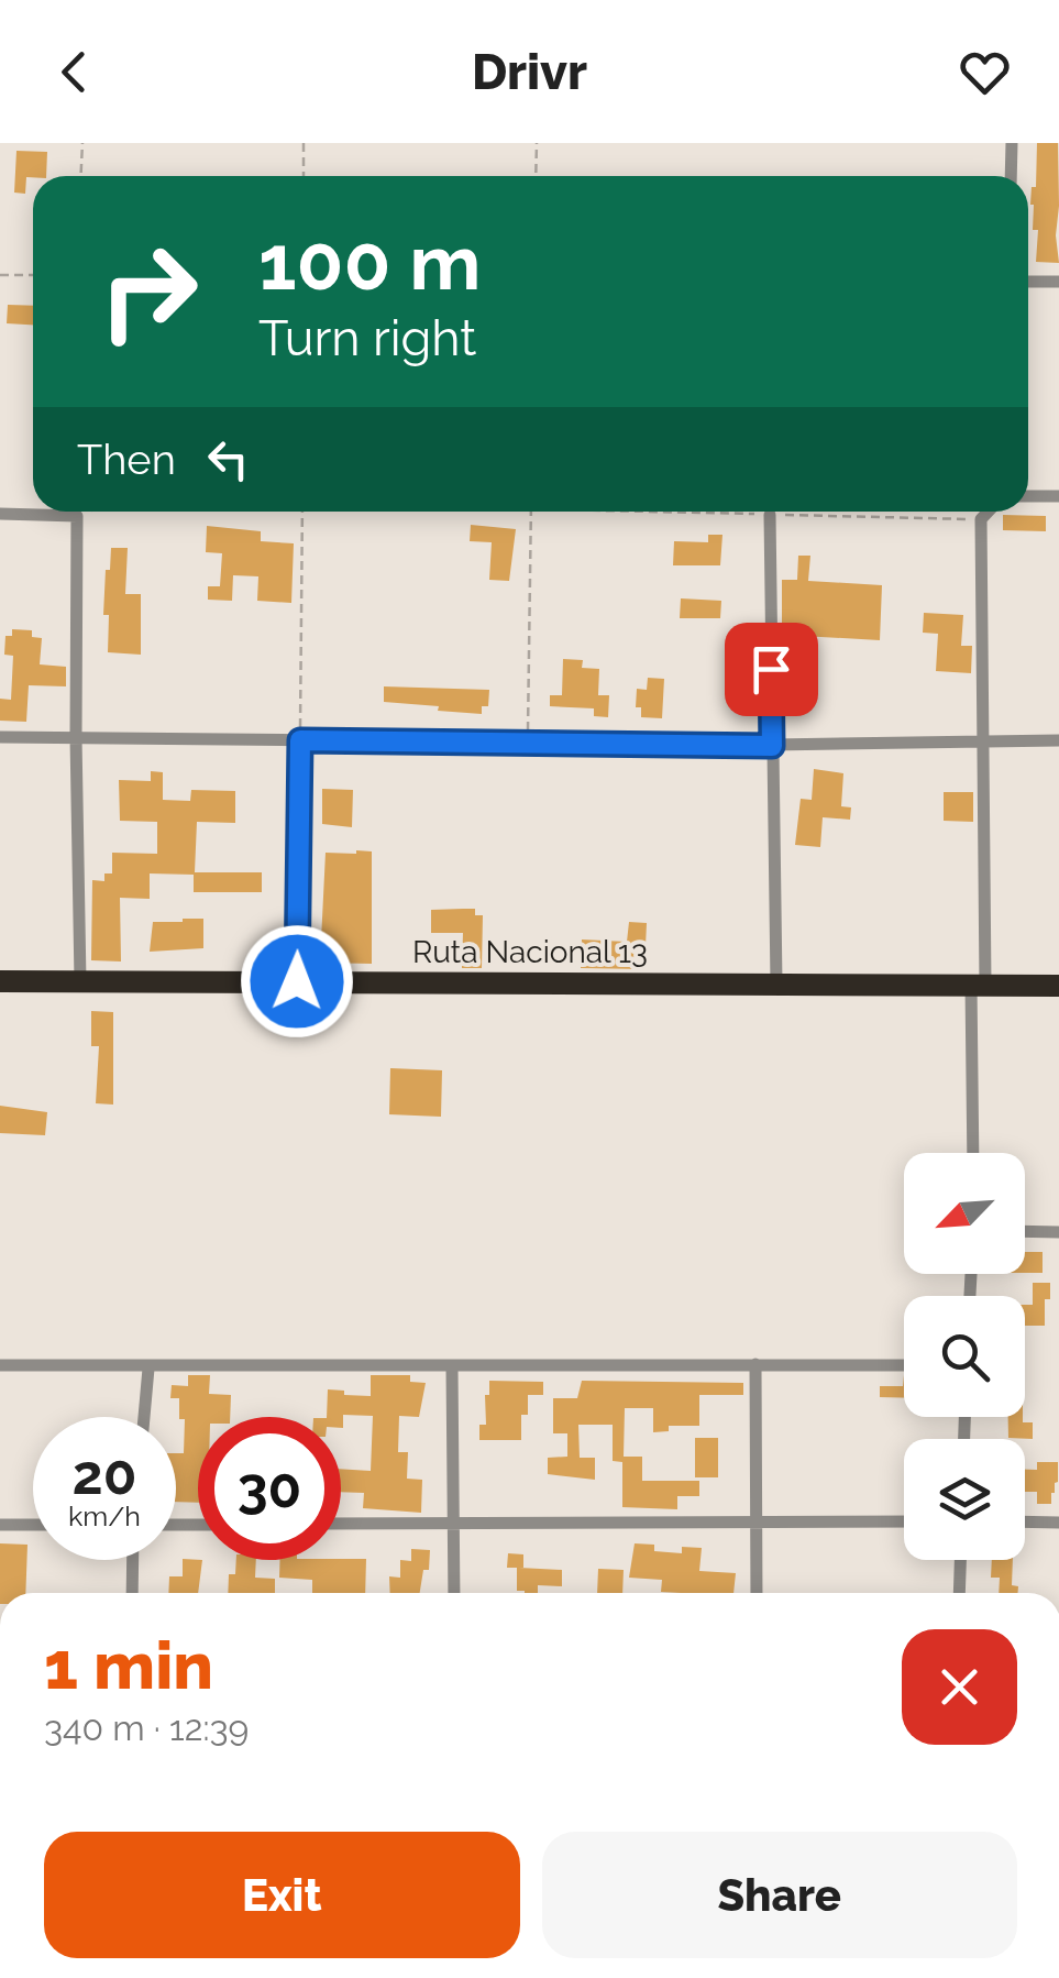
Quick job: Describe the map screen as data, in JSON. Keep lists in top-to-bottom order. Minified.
{"streets":{"highway":["Ruta Nacional 13"]},"north":"bottom left","page":{"header":"Drivr","turn":["100 m","Turn right"],"then":"Then","speed":"20 km/h","limit":"30","heading":["1 min","340 m · 12:39"],"buttons":["Exit","Share"]}}
